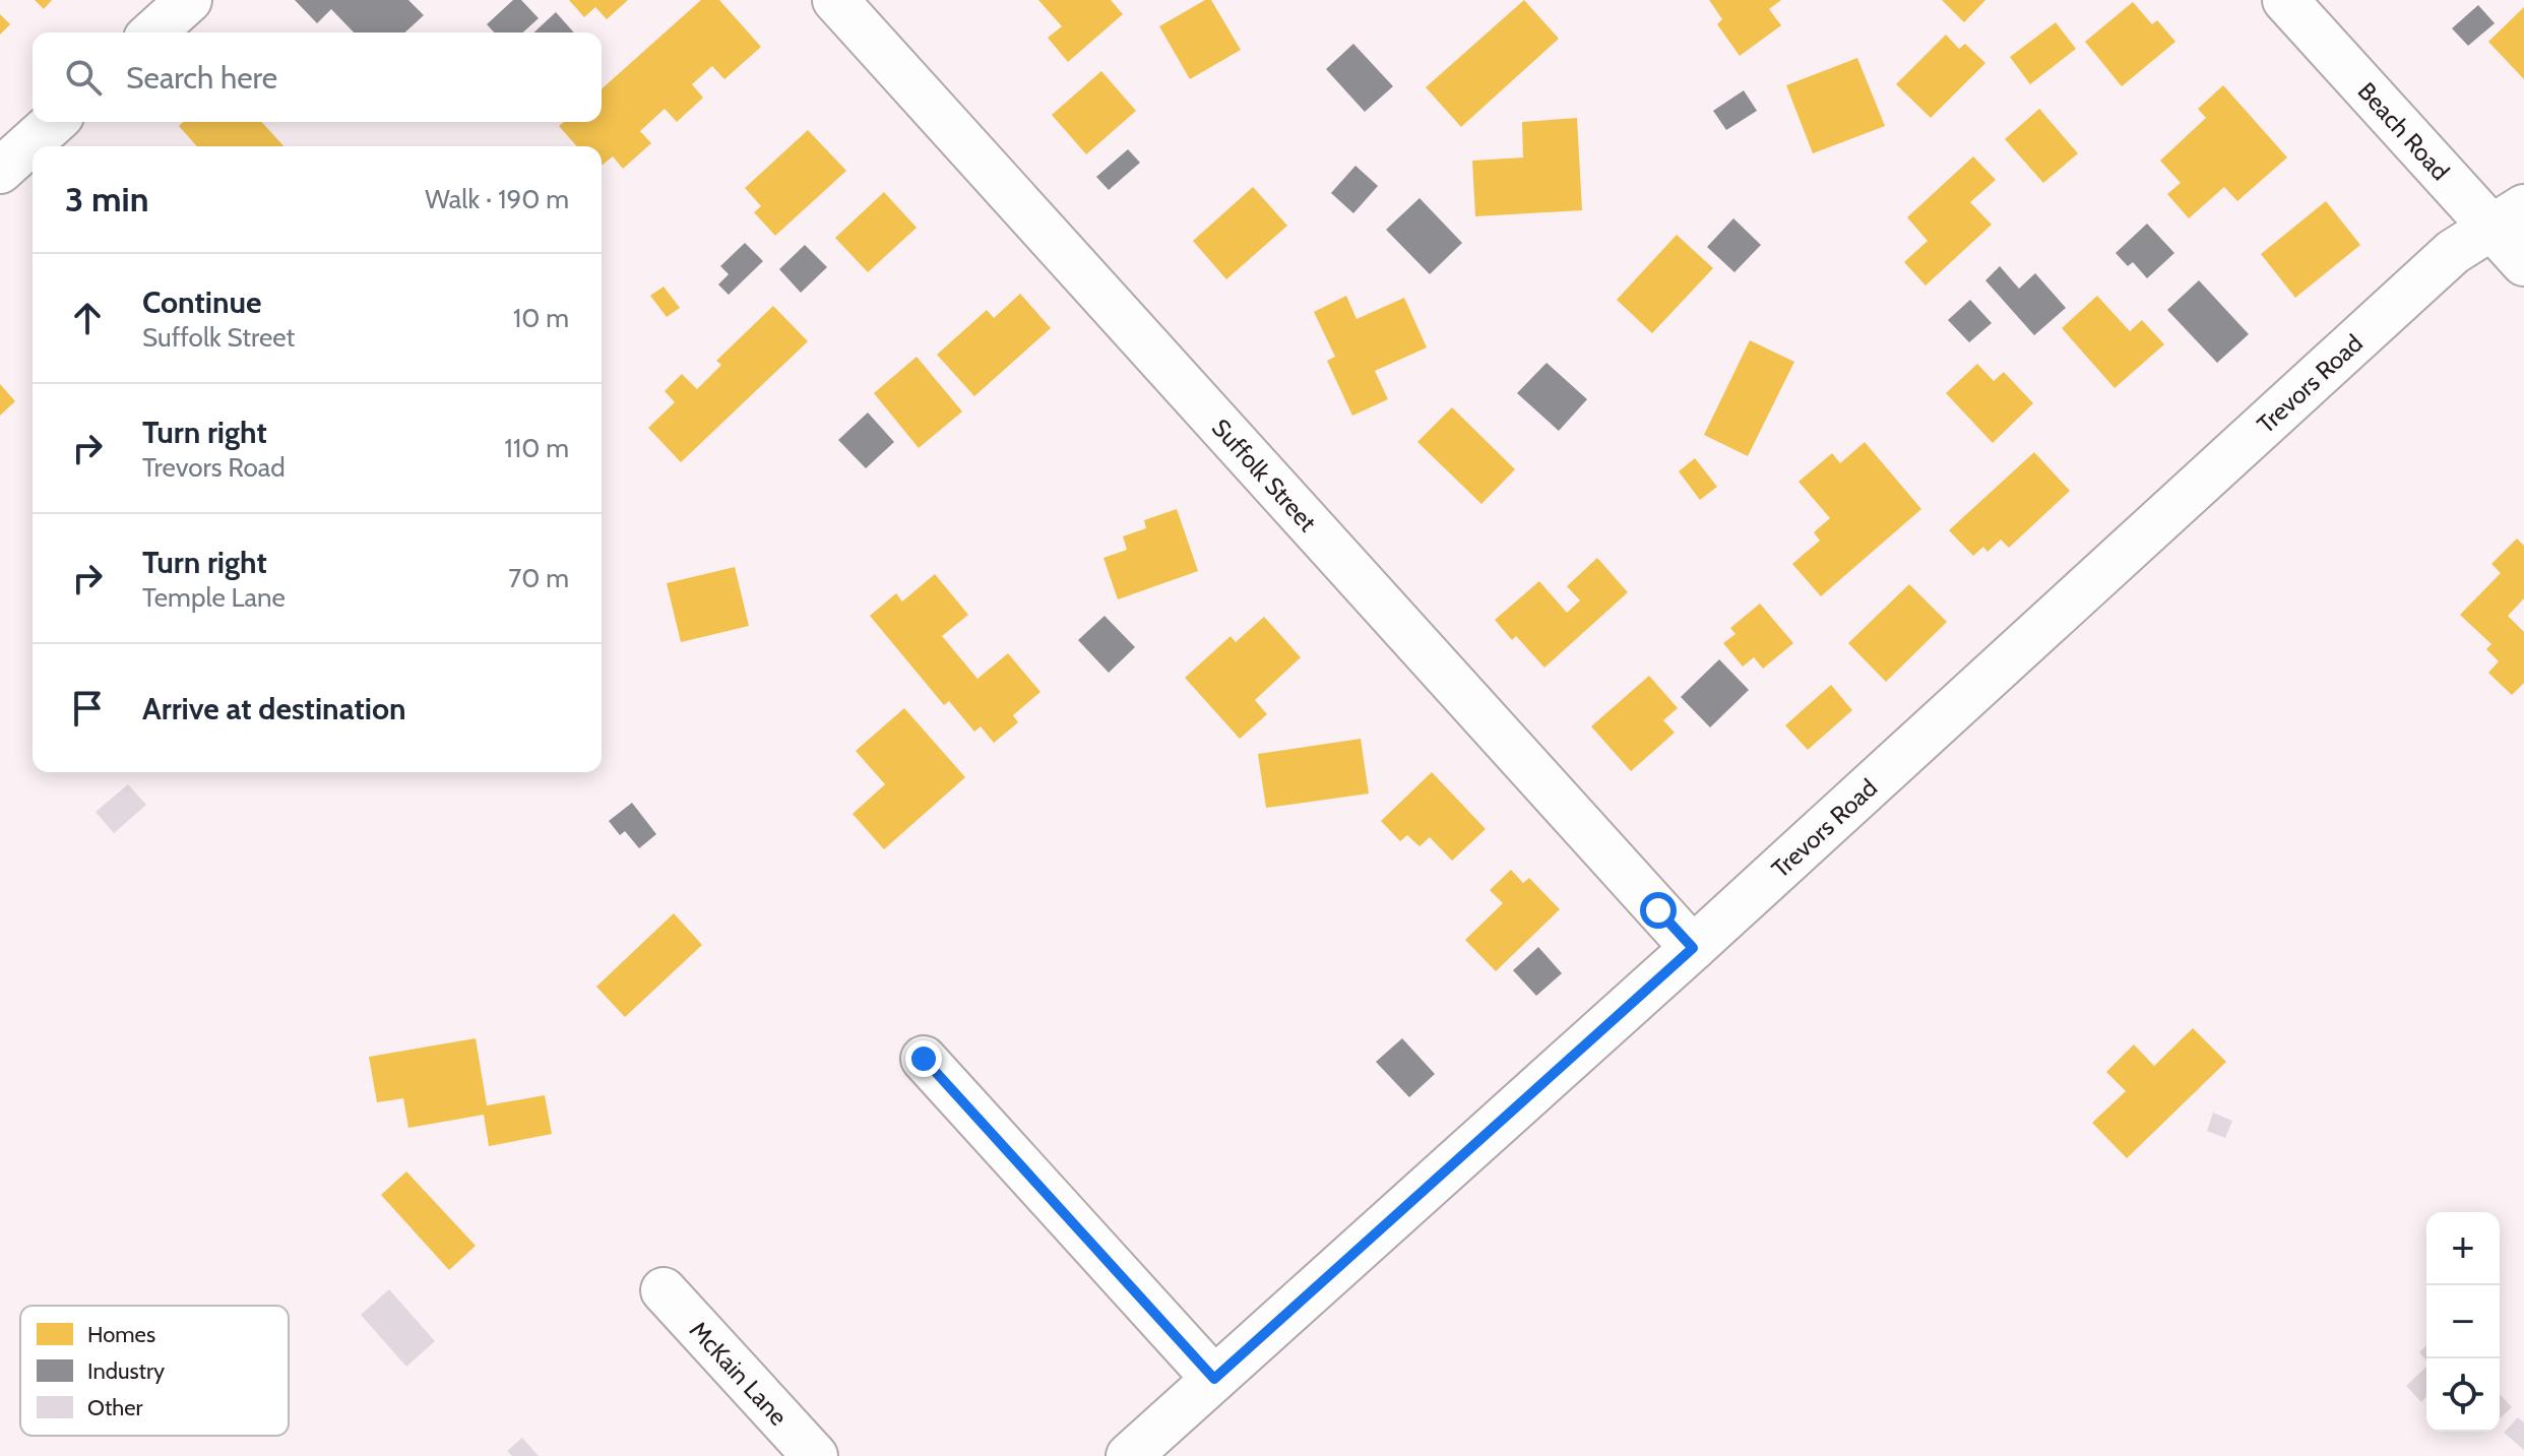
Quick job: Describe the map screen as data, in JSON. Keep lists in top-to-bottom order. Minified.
{"streets":{"street":["Beach Road","Trevors Road","Suffolk Street","McKain Lane"]},"crossings":[["Beach Road","Trevors Road"],["Trevors Road","Suffolk Street"]],"legend":["Homes","Industry","Other"],"page":{"search":"Search here","heading":["3 min","Walk · 190 m"],"list":[["Continue","Suffolk Street","10 m"],["Turn right","Trevors Road","110 m"],["Turn right","Temple Lane","70 m"],"Arrive at destination"],"map_buttons":["+","−"]}}
